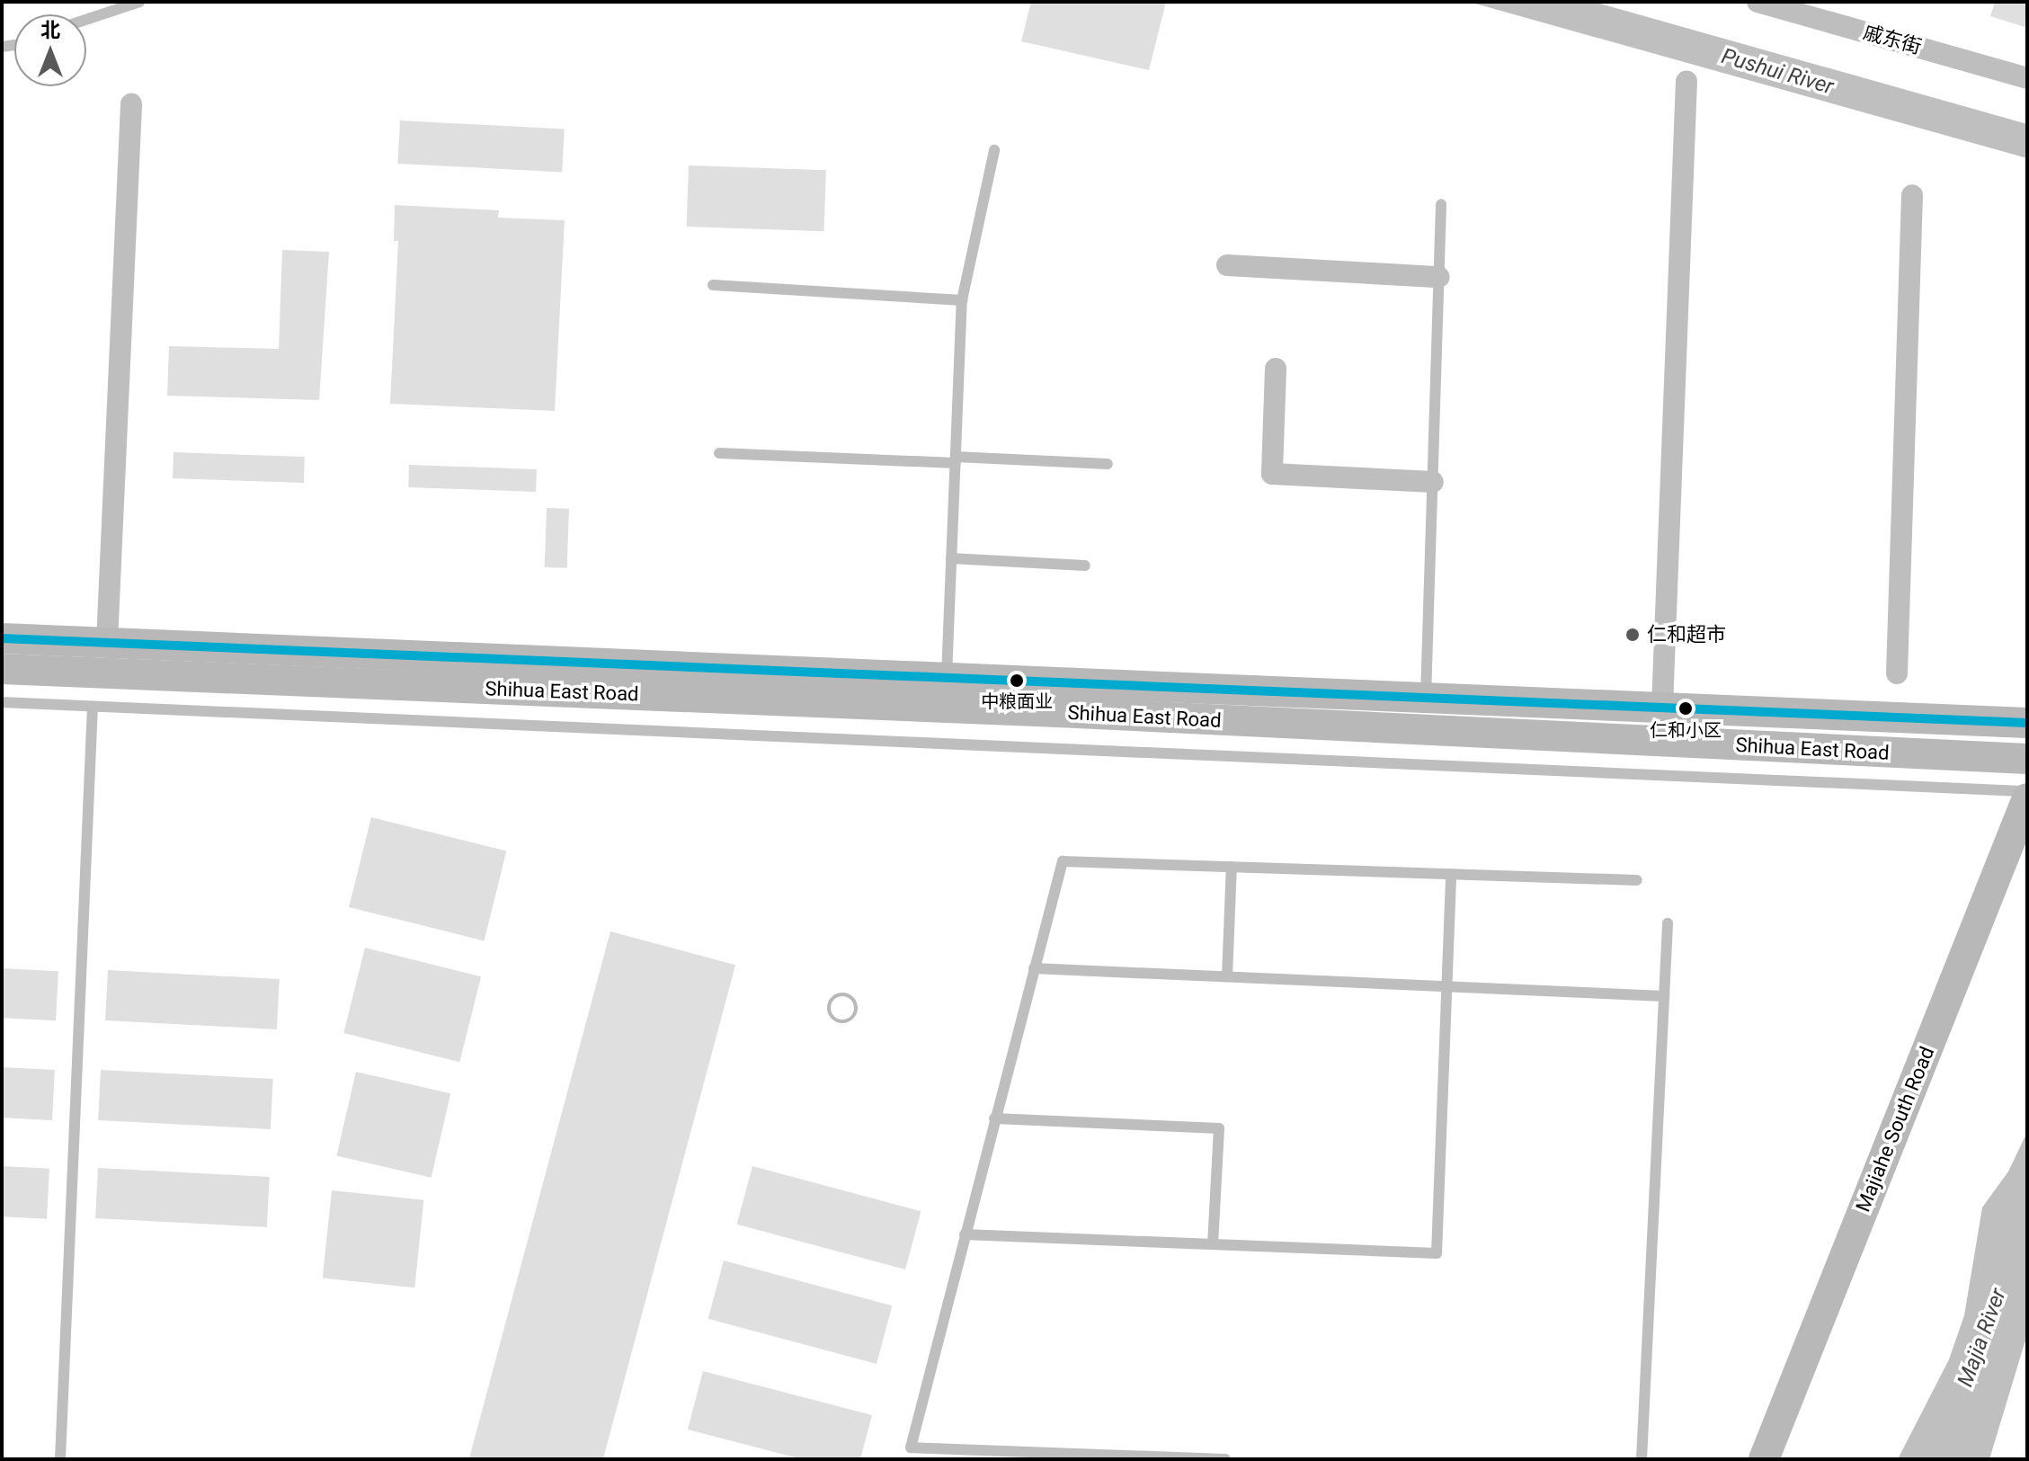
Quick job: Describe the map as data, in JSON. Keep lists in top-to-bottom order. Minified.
{"streets":{"main road":["Shihua East Road","Majiahe South Road"],"street":["戚东街"]},"water":["Pushui River","Majia River"],"places":["仁和超市","中粮面业","仁和小区"],"north":"top"}
